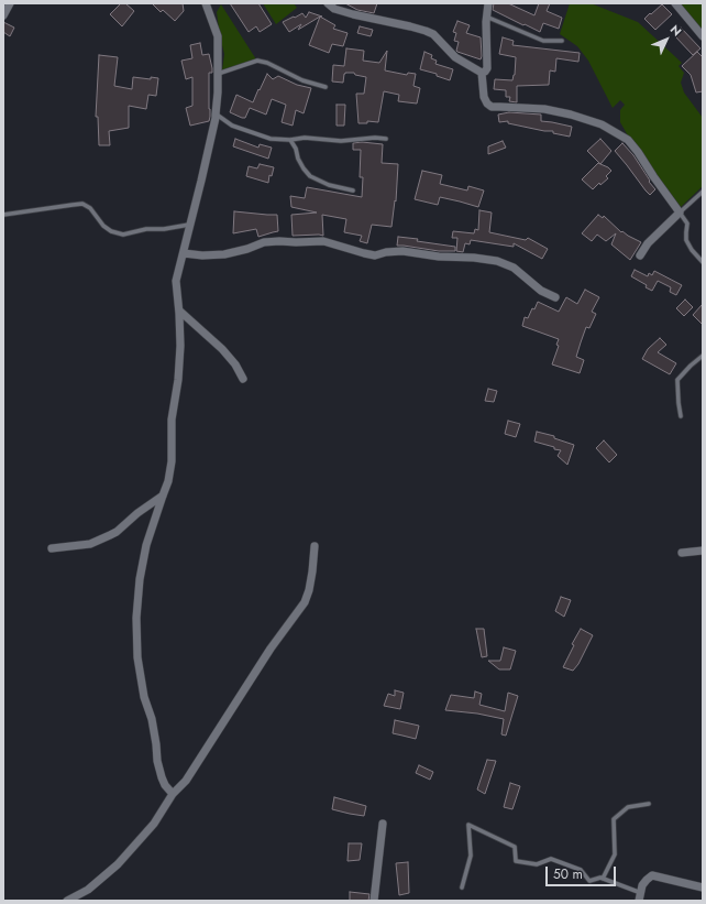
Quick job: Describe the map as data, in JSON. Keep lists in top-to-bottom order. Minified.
{"scale_bar":"50 m","north":"top right"}
